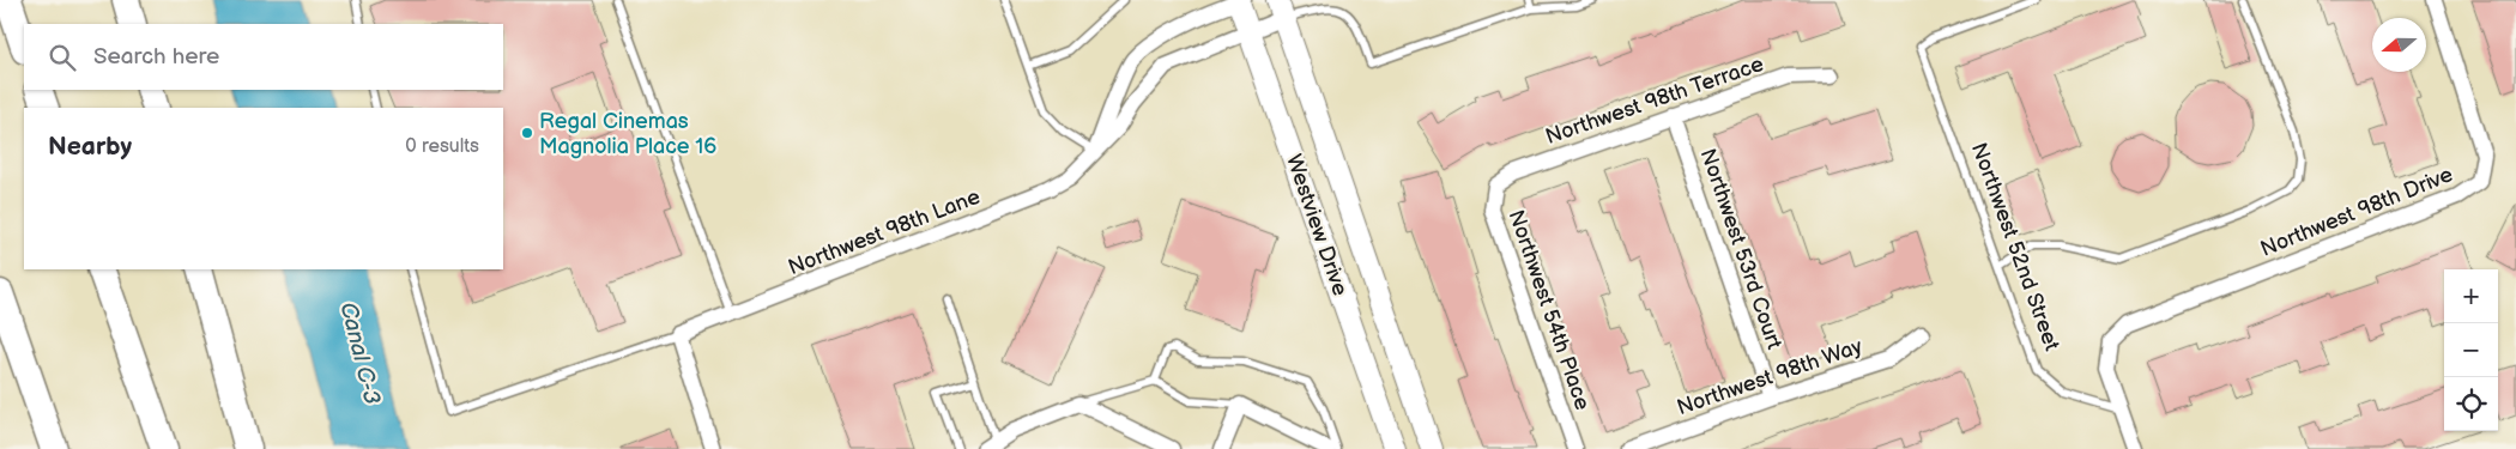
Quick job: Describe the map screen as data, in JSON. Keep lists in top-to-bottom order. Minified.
{"streets":{"street":["Northwest 98th Terrace","Northwest 98th Drive","Westview Drive","Northwest 98th Lane","Northwest 53rd Court","Northwest 54th Place","Northwest 98th Way"],"lane":["Northwest 52nd Street"]},"crossings":[["Northwest 98th Terrace","Northwest 53rd Court"],["Northwest 98th Terrace","Northwest 54th Place"],["Northwest 98th Drive","Northwest 52nd Street"],["Westview Drive","Northwest 98th Lane"],["Northwest 53rd Court","Northwest 98th Way"]],"water":["Canal C-3"],"places":["Regal Cinemas Magnolia Place 16"],"north":"left","page":{"search":"Search here","heading":["Nearby","0 results"],"map_buttons":["+","−"]}}
